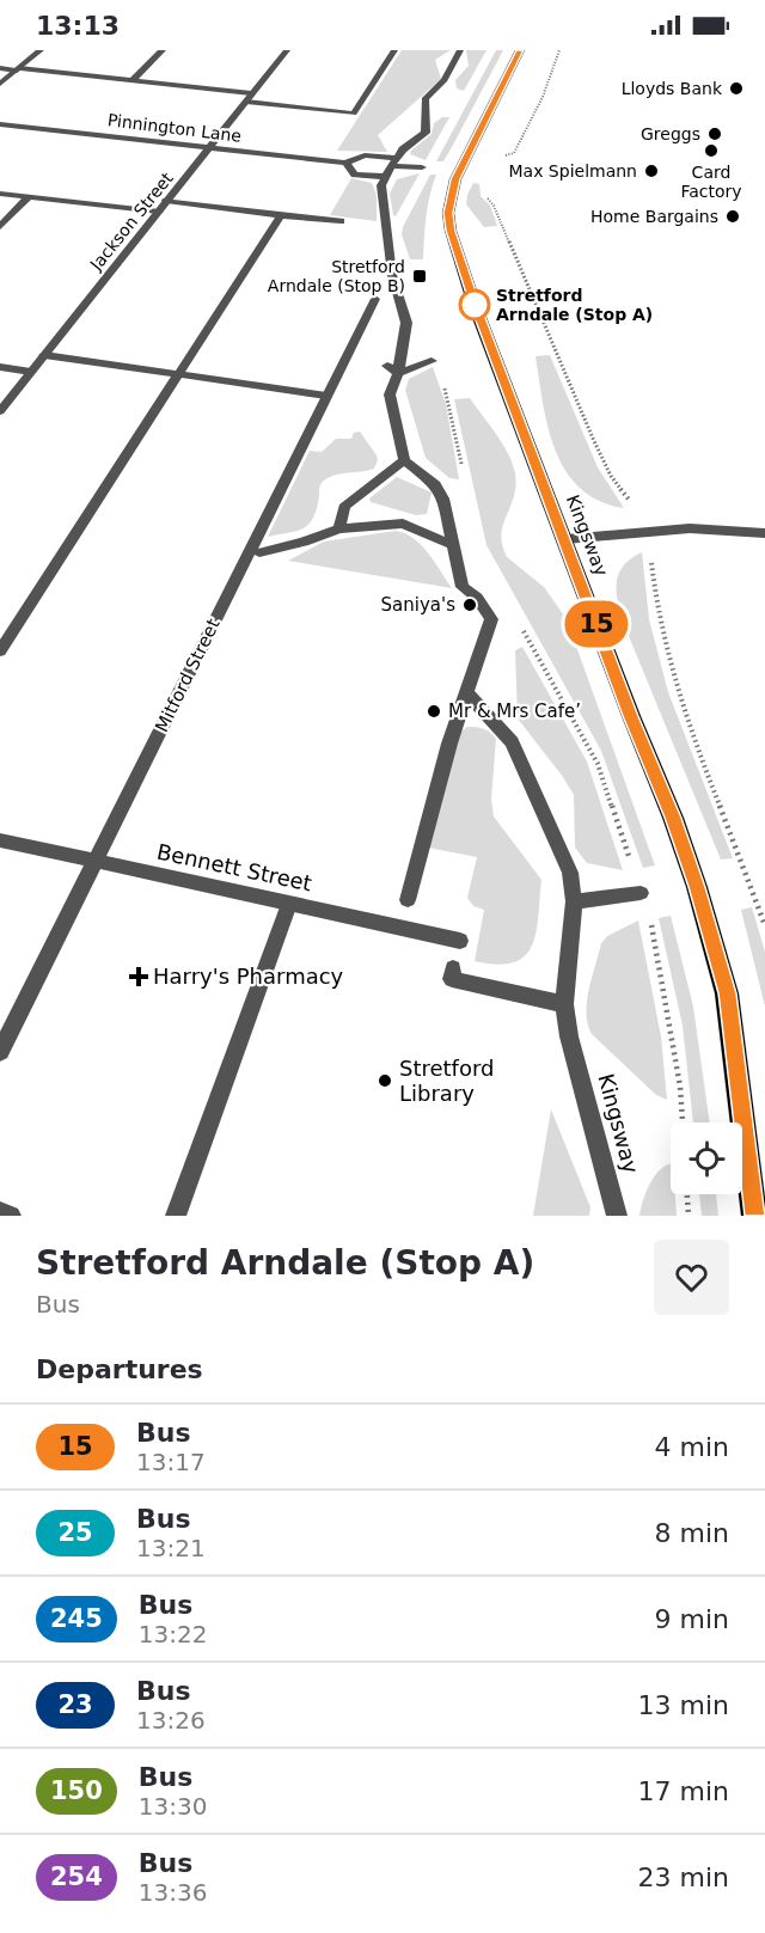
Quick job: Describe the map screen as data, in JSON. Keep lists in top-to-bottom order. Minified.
{"streets":{"main road":["Kingsway"],"street":["Pinnington Lane","Jackson Street","Mitford Street","Bennett Street"]},"crossings":[["Pinnington Lane","Jackson Street"],["Mitford Street","Bennett Street"]],"places":{"other":["Lloyds Bank","Greggs","Card Factory","Max Spielmann","Home Bargains","Stretford Arndale (Stop A)","Saniya's","Mr & Mrs Cafe’","Stretford Library"],"transit":["Stretford Arndale (Stop B)"],"health":["Harry's Pharmacy"]},"lines":["bus line 15"],"page":{"status":"13:13","on_map":"15","heading":[["Stretford Arndale (Stop A)","Bus"],"Departures"],"list":[{"mark":"15","name":"Bus","note":"13:17","value":"4 min"},{"mark":"25","name":"Bus","note":"13:21","value":"8 min"},{"mark":"245","name":"Bus","note":"13:22","value":"9 min"},{"mark":"23","name":"Bus","note":"13:26","value":"13 min"},{"mark":"150","name":"Bus","note":"13:30","value":"17 min"},{"mark":"254","name":"Bus","note":"13:36","value":"23 min"}]}}
